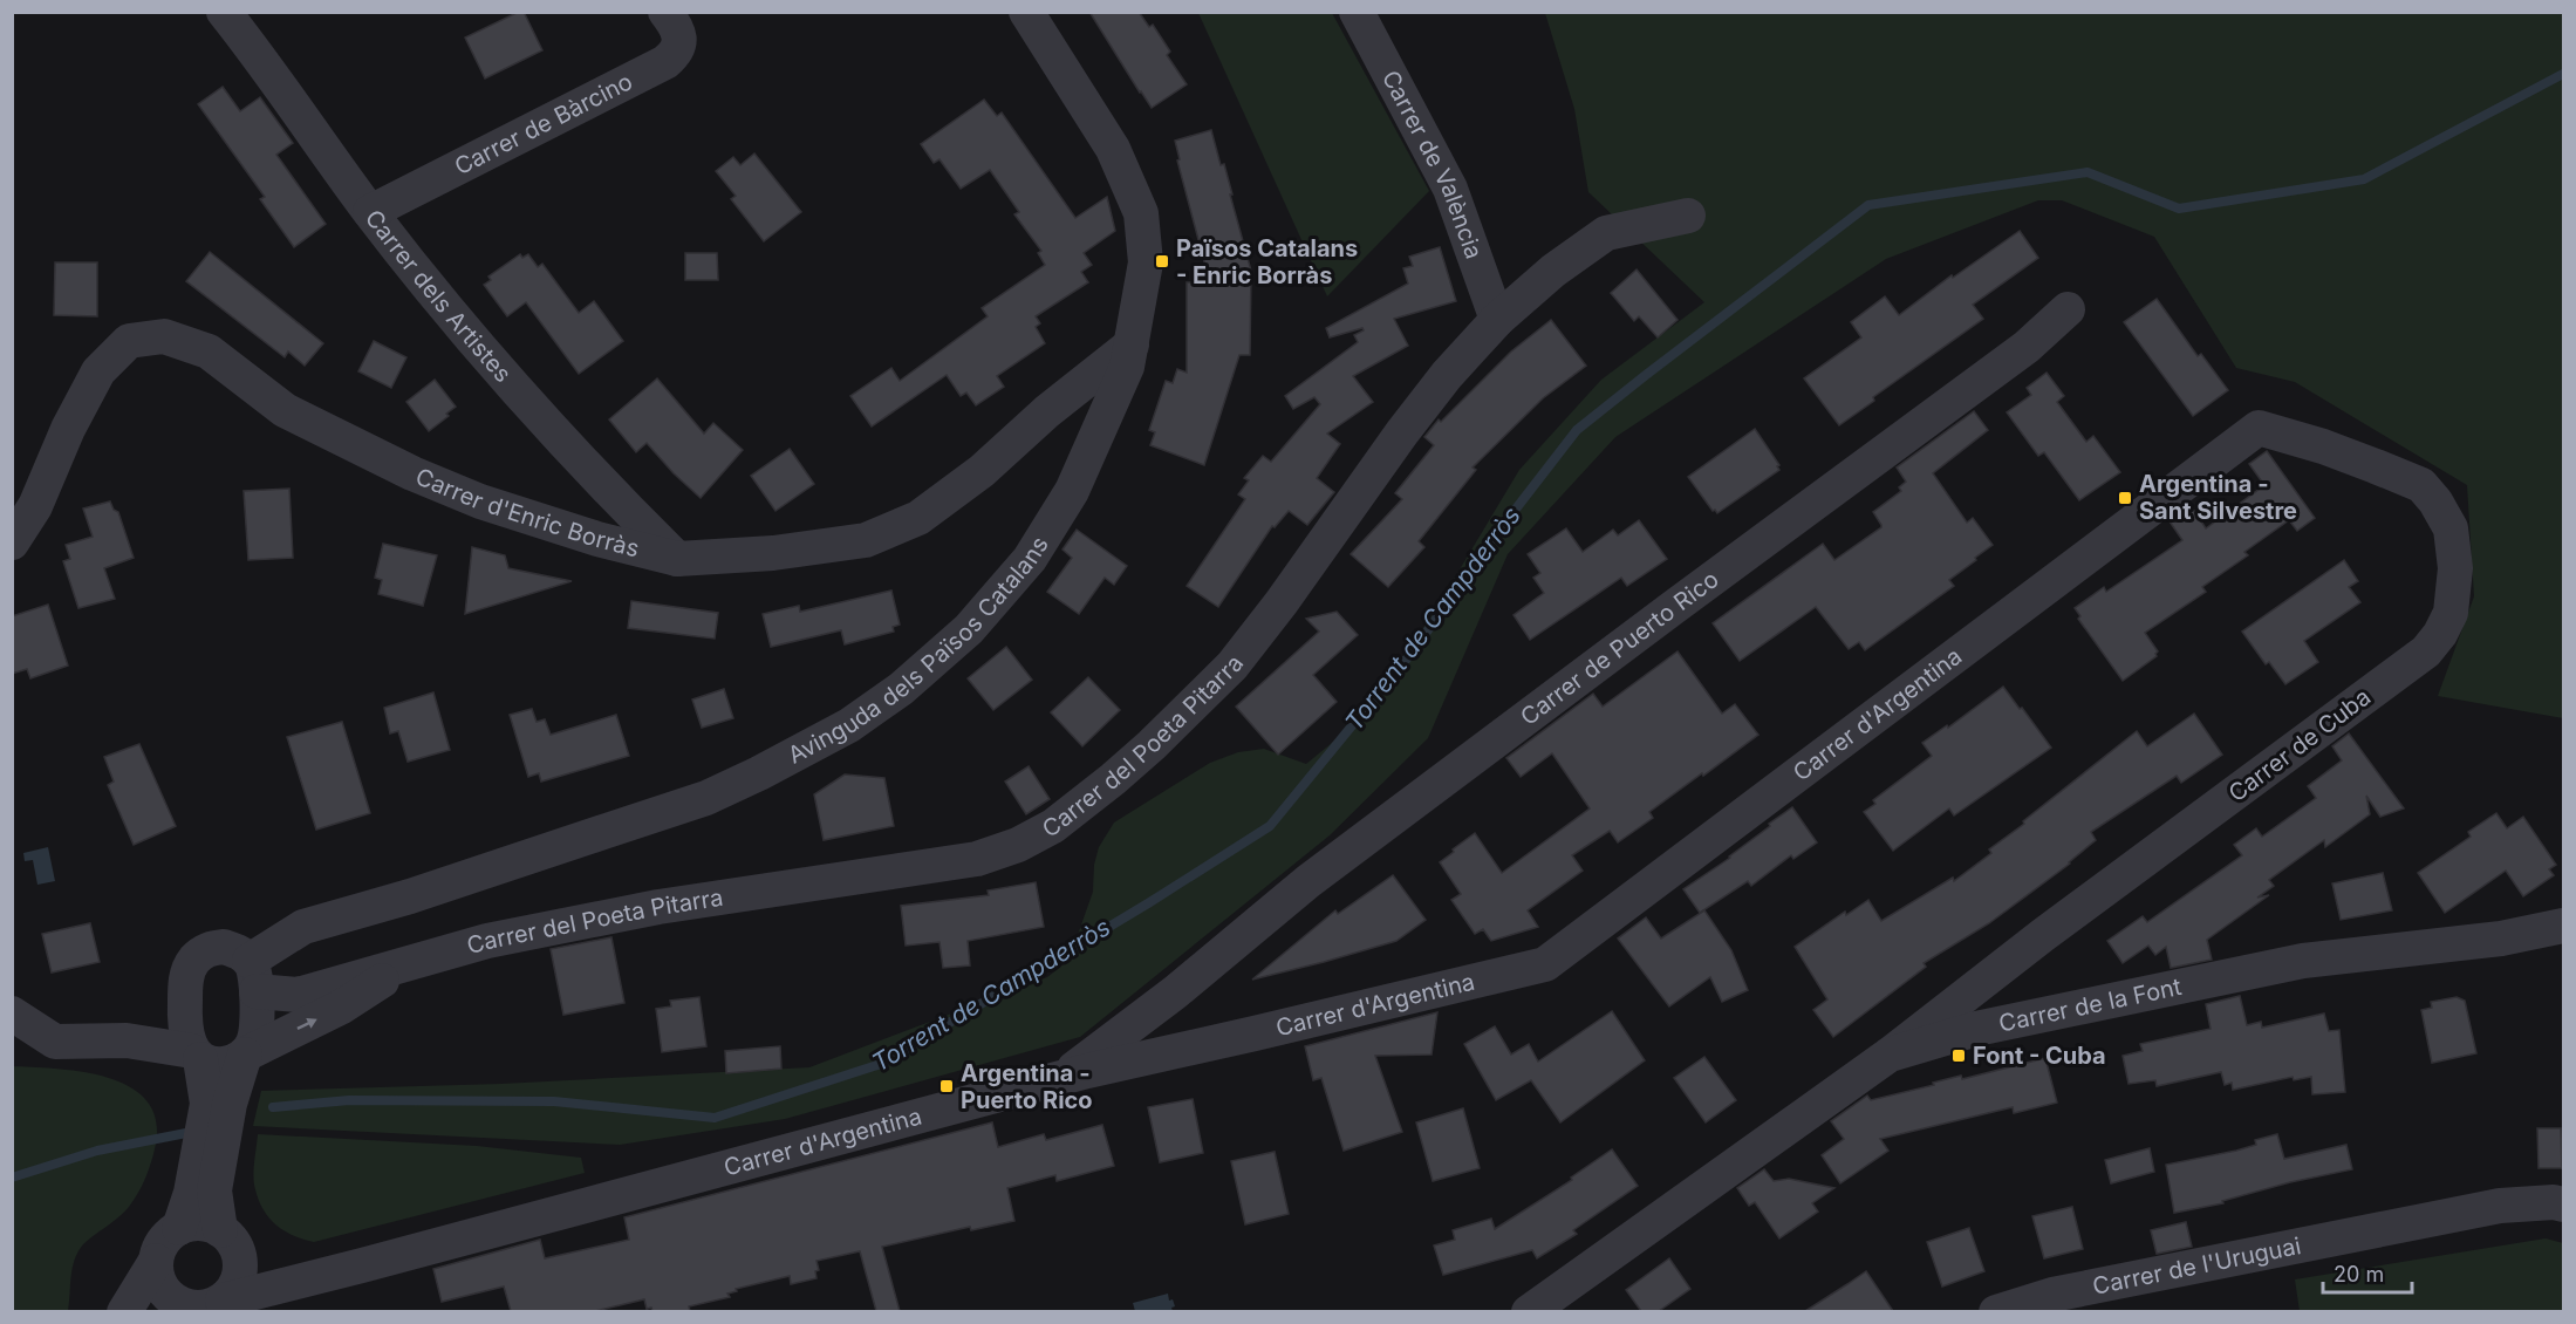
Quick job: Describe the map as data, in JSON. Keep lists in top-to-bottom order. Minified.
{"streets":{"street":["Carrer de Bàrcino","Carrer de València","Carrer dels Artistes","Carrer d'Enric Borràs","Avinguda dels Països Catalans","Carrer de Puerto Rico","Carrer d'Argentina","Carrer del Poeta Pitarra","Carrer de Cuba","Carrer de la Font","Carrer de l'Uruguai"]},"crossings":[["Carrer de Bàrcino","Carrer dels Artistes"],["Carrer de València","Carrer del Poeta Pitarra"],["Carrer dels Artistes","Carrer d'Enric Borràs"],["Carrer d'Enric Borràs","Avinguda dels Països Catalans"],["Avinguda dels Països Catalans","Carrer del Poeta Pitarra"],["Carrer de Puerto Rico","Carrer d'Argentina"],["Carrer d'Argentina","Carrer de Cuba"],["Carrer de Cuba","Carrer de la Font"]],"water":["Torrent de Campderròs"],"places":{"transit":["Països Catalans - Enric Borràs","Argentina - Sant Silvestre","Font - Cuba","Argentina - Puerto Rico"]},"scale_bar":"20 m"}
